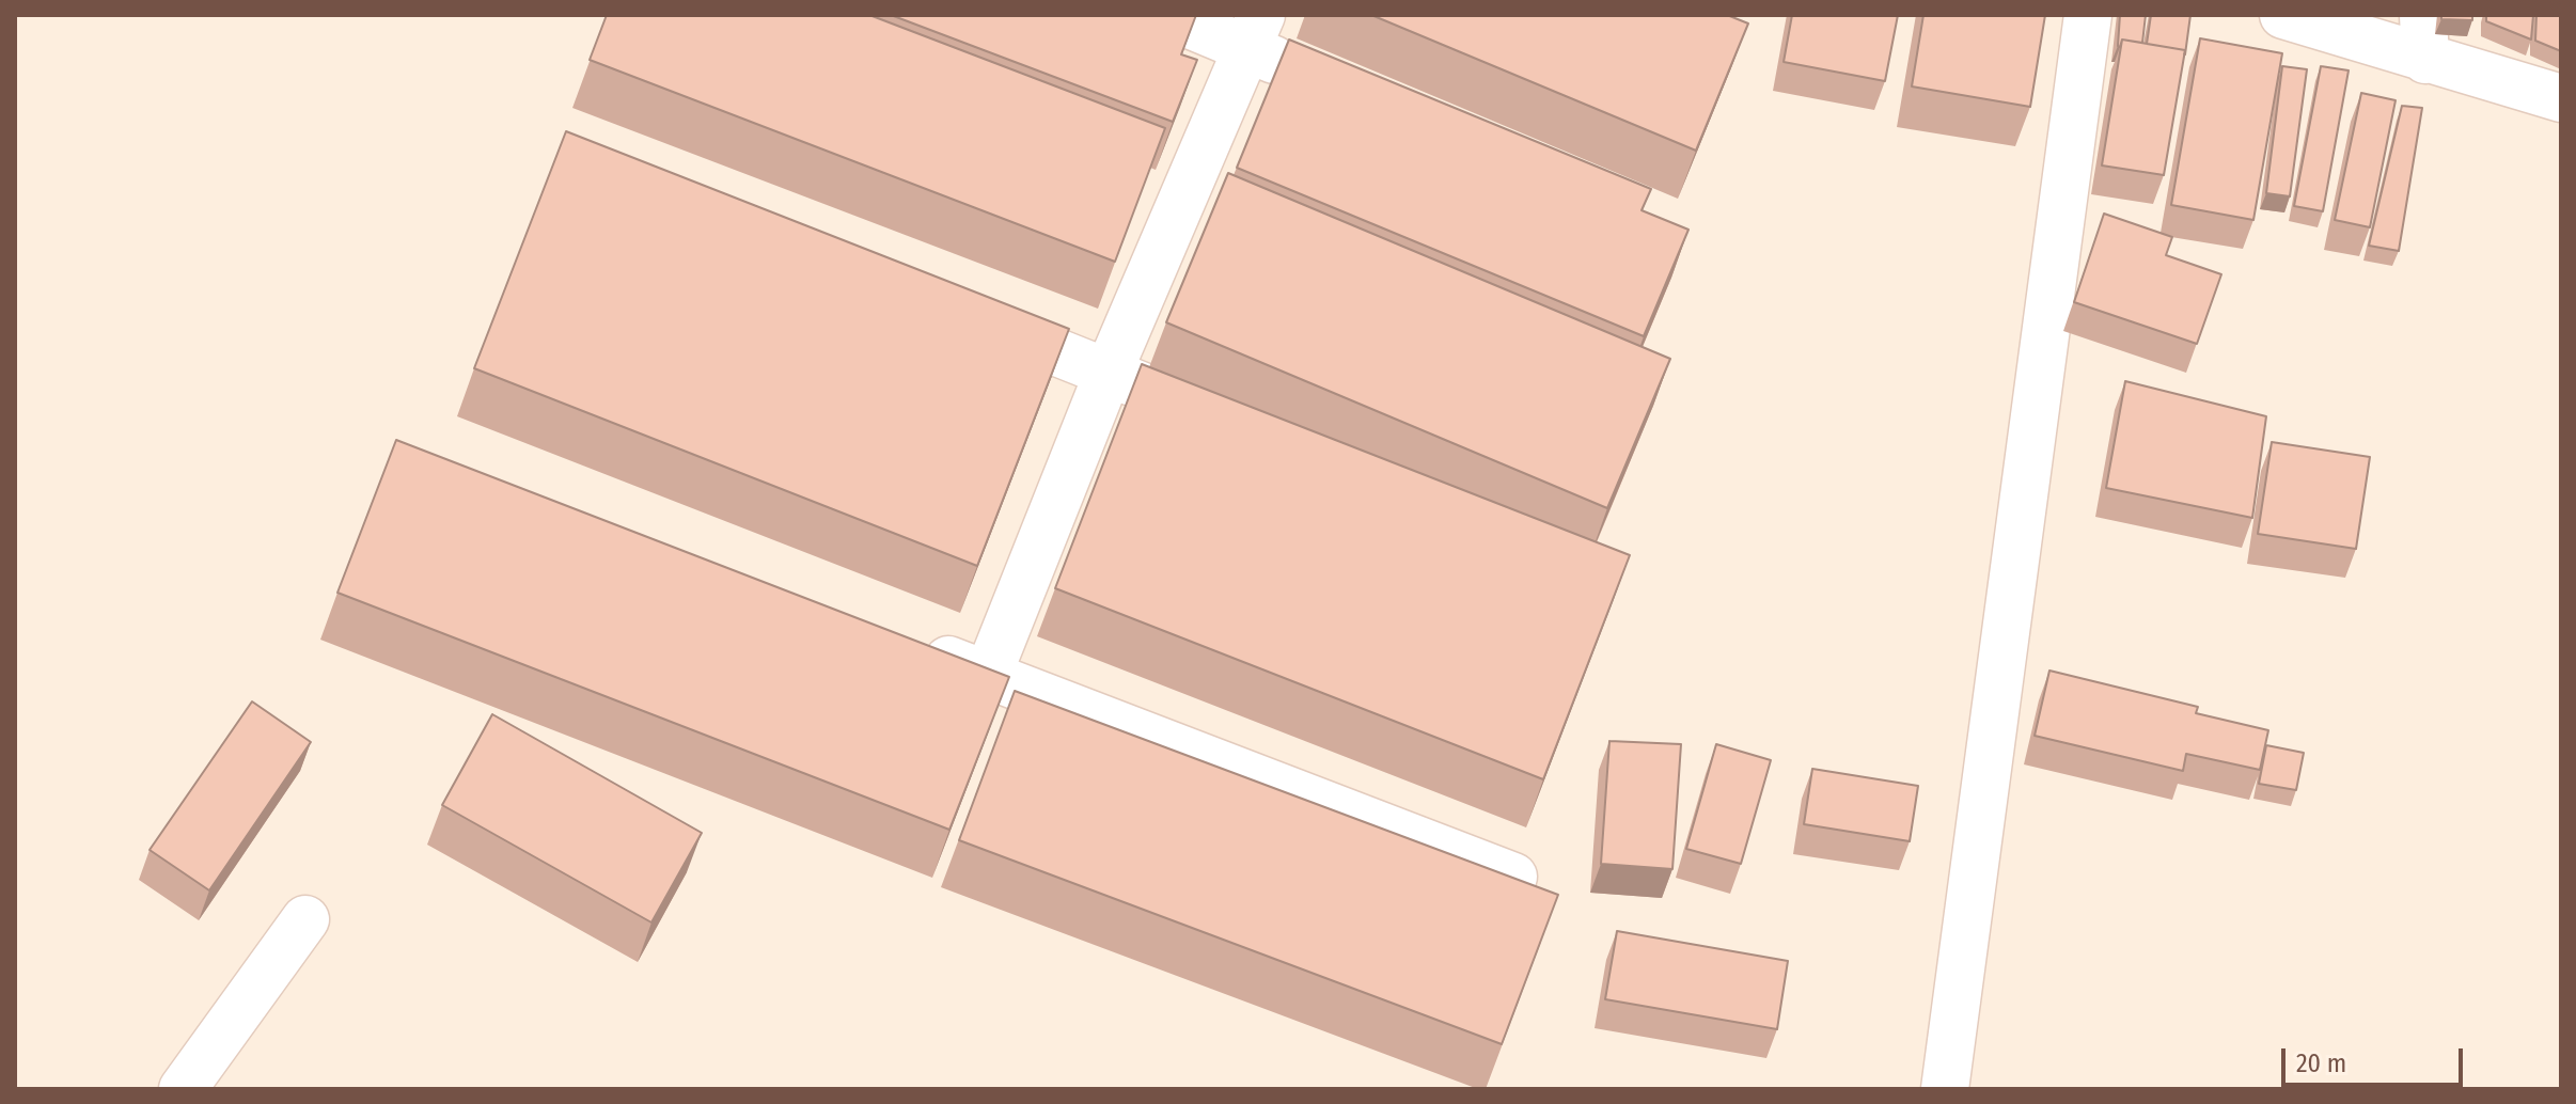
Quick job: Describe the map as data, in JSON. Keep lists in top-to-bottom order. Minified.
{"scale_bar":"20 m"}
